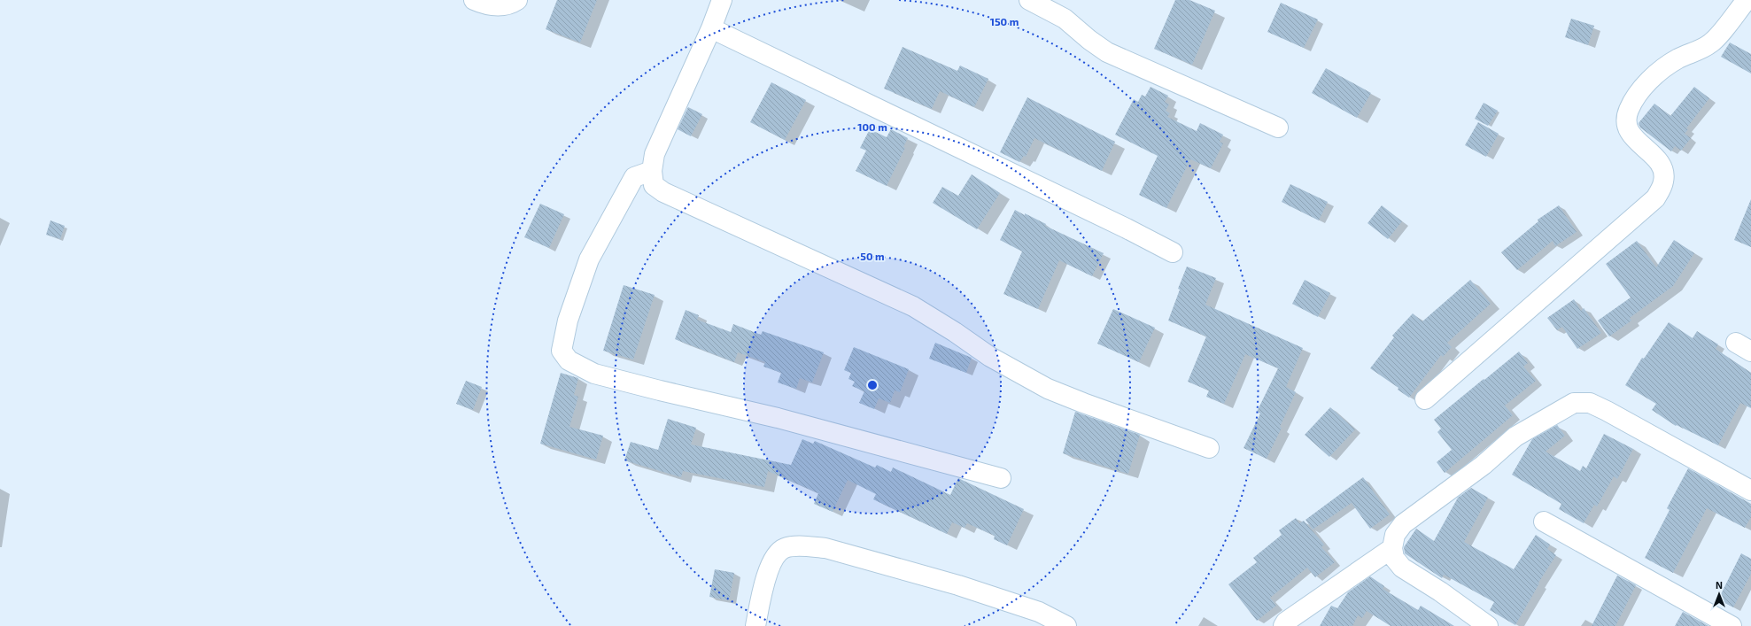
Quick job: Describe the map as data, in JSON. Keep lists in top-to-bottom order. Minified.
{"north":"top","rings":["150 m","100 m","50 m"]}
